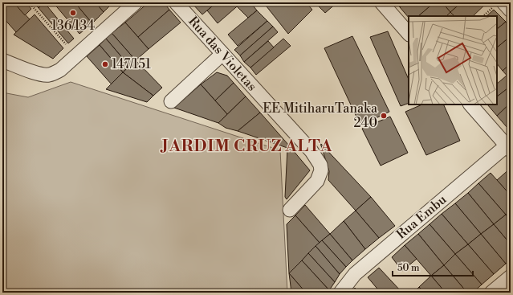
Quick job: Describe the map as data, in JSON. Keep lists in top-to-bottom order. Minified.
{"streets":{"street":["Rua das Violetas","Rua Embu"]},"districts":["JARDIM CRUZ ALTA"],"places":["136/134","147/151","EE MitiharuTanaka 240"],"scale_bar":"50 m"}
